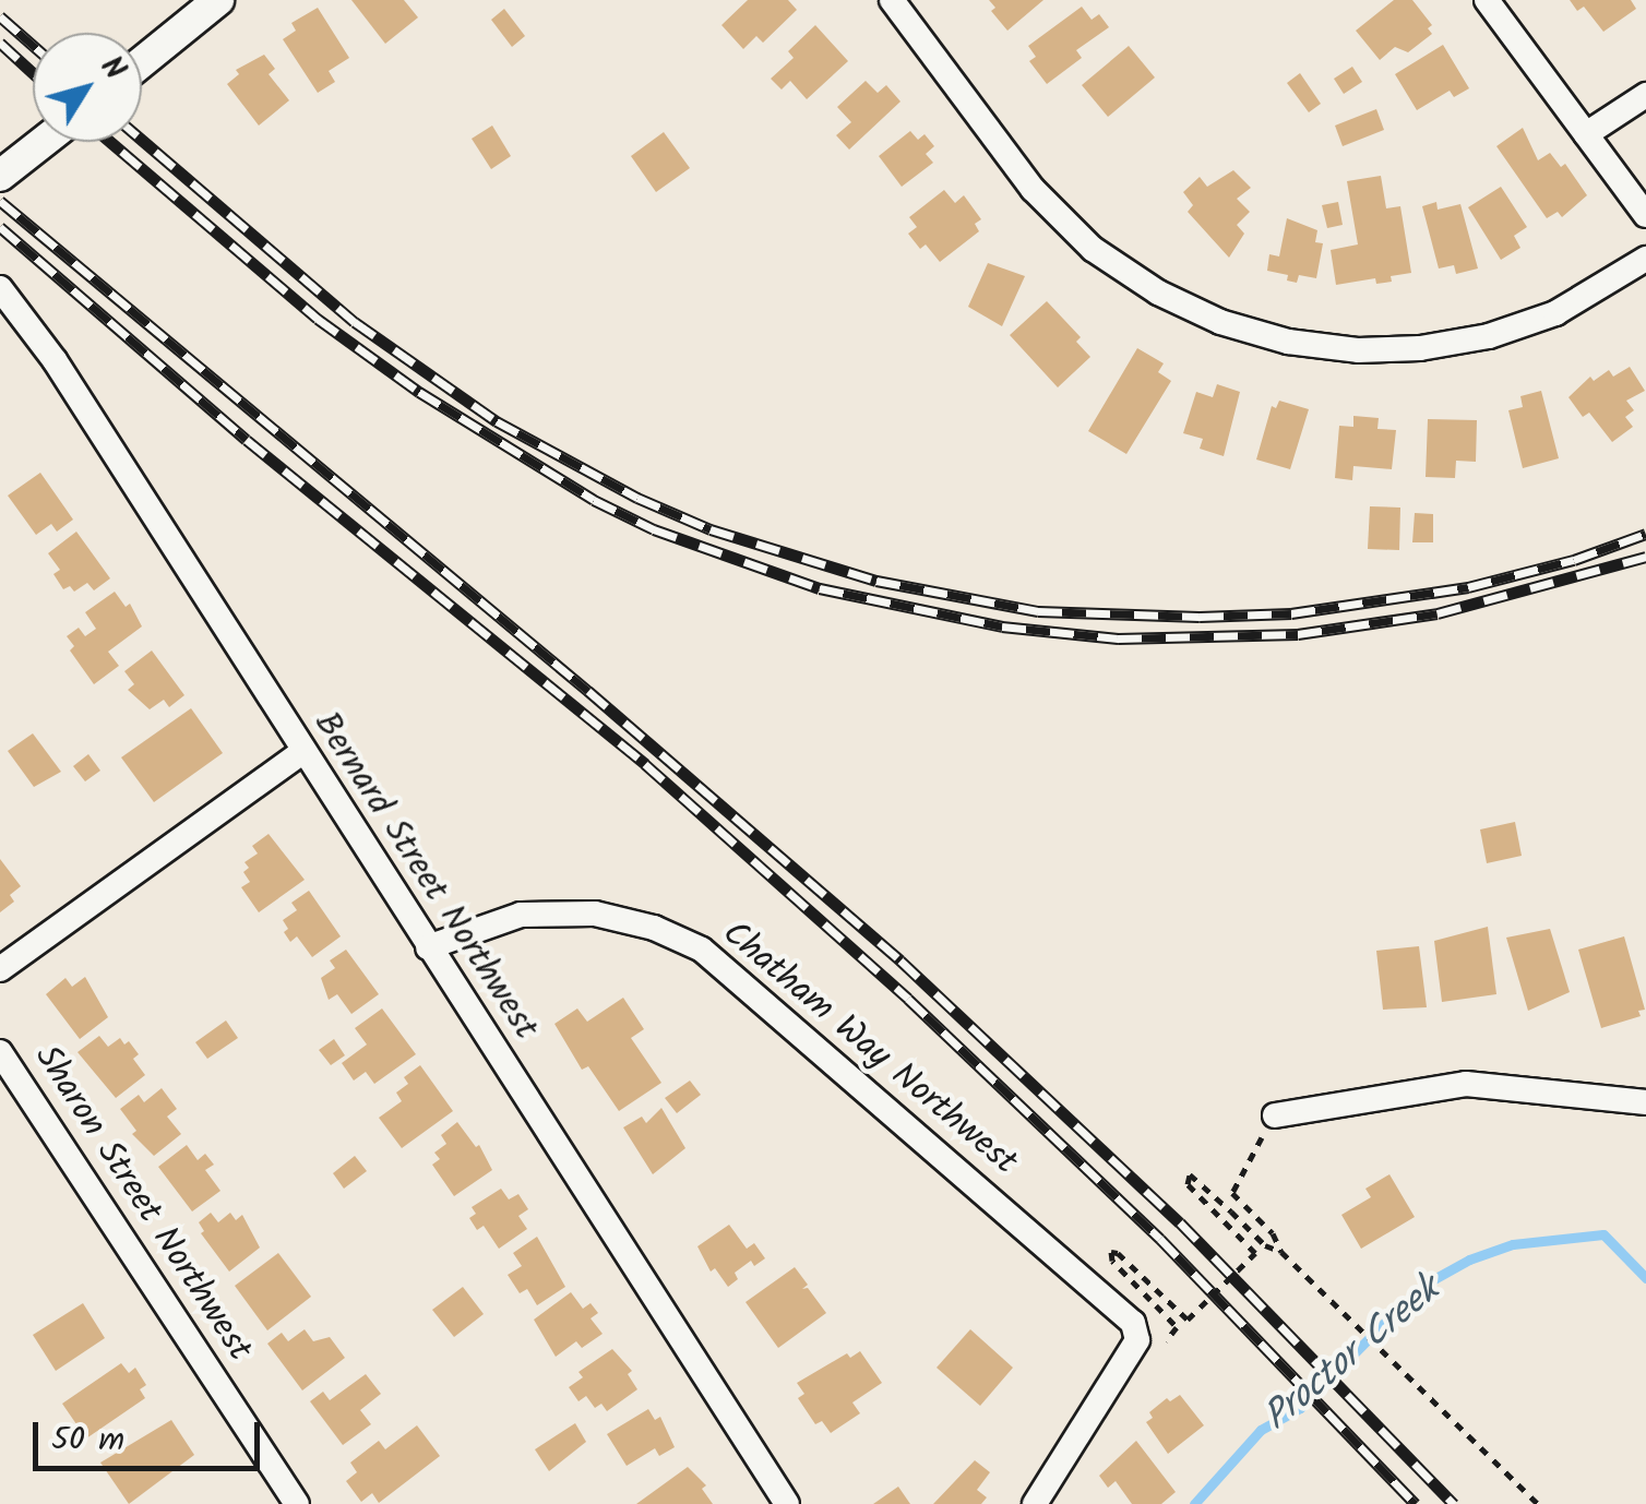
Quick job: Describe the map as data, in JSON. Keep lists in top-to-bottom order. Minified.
{"streets":{"street":["Bernard Street Northwest","Chatham Way Northwest","Sharon Street Northwest"]},"crossings":[["Bernard Street Northwest","Chatham Way Northwest"]],"water":["Proctor Creek"],"scale_bar":"50 m","north":"top right"}
